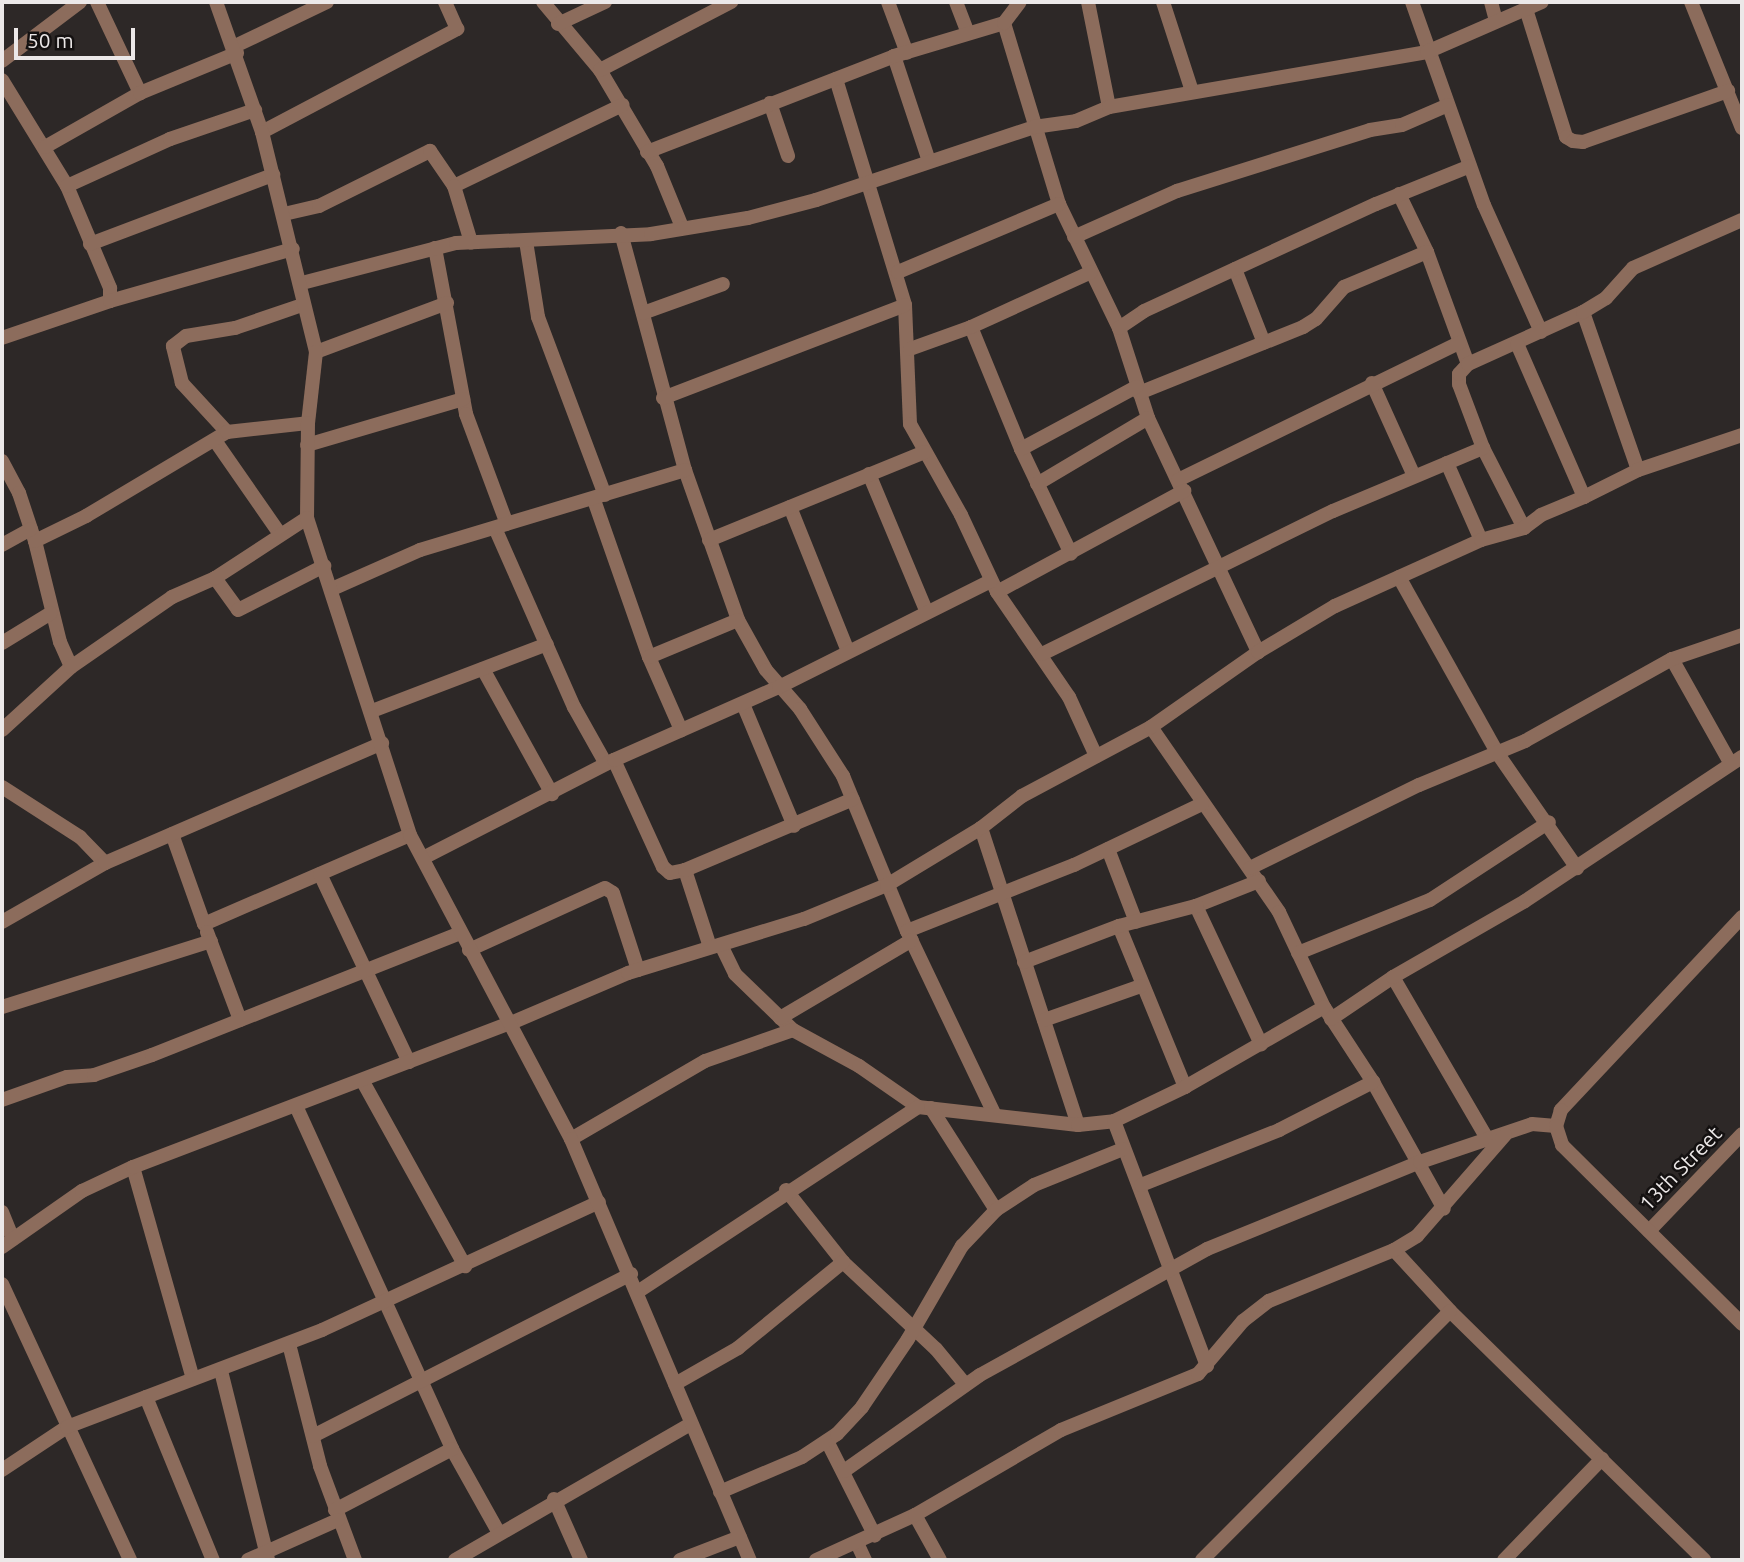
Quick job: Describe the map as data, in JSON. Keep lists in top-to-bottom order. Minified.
{"streets":{"street":["13th Street"]},"scale_bar":"50 m"}
